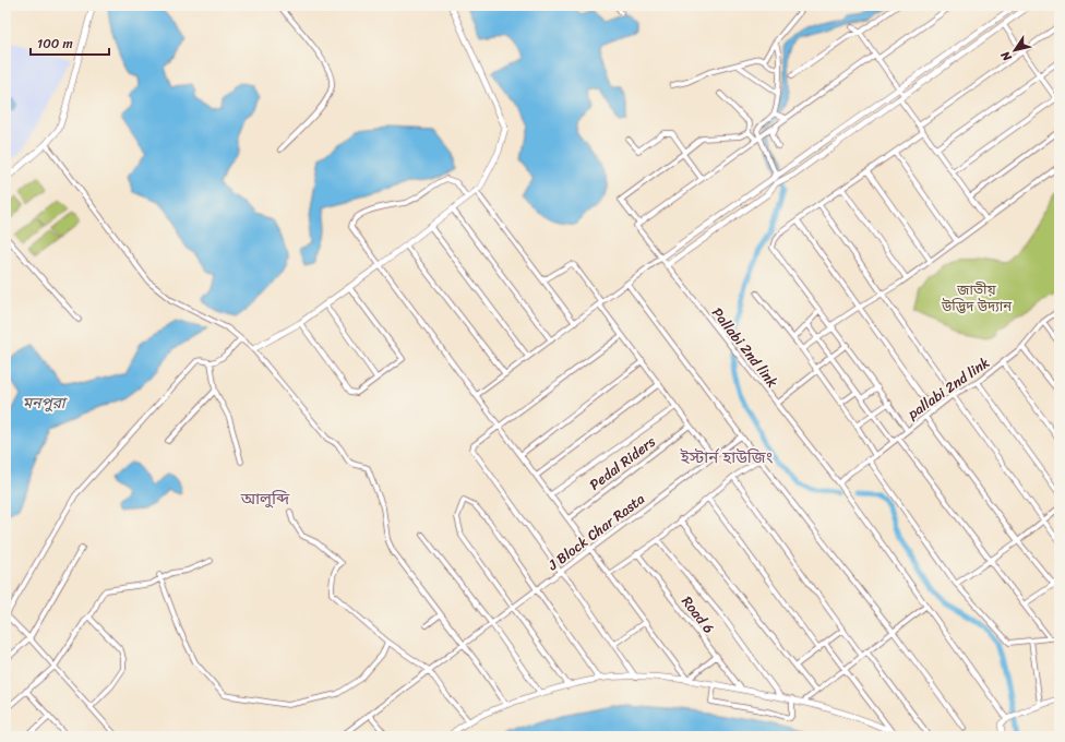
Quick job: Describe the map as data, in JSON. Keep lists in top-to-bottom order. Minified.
{"streets":{"street":["Pallabi 2nd link","pallabi 2nd link","Pedal Riders","J Block Char Rasta","Road 6"]},"crossings":[["Pallabi 2nd link","pallabi 2nd link"]],"districts":["ইস্টার্ন হাউজিং","আলুব্দি"],"water":["মনপুরা"],"parks":["জাতীয় উদ্ভিদ উদ্যান"],"scale_bar":"100 m","north":"bottom left"}
